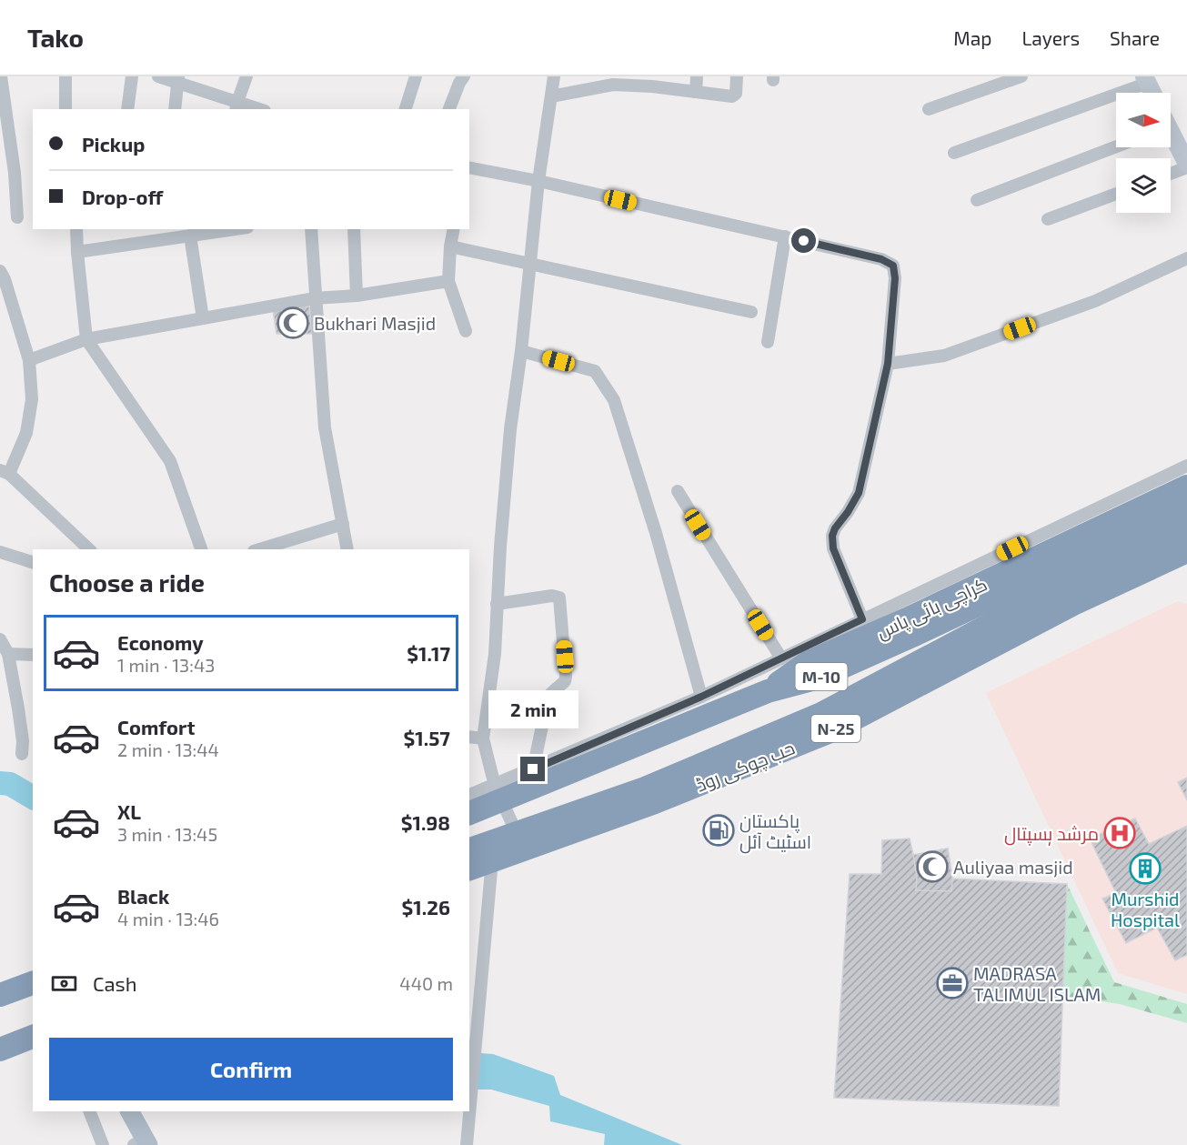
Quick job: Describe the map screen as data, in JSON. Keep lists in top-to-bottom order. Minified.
{"streets":{"highway":["کراچی بائی پاس","M-10","N-25","حب چوکی روڈ"]},"places":{"mosque":["Bukhari Masjid","Auliyaa masjid"],"fuel station":["پاکستان اسٹیٹ آئل"],"hospital":["مرشد ہسپتال"],"building":["Murshid Hospital"],"office":["MADRASA TALIMUL ISLAM"]},"north":"right","page":{"header":"Tako","nav":["Map","Layers","Share"],"banner":["Pickup","Drop-off"],"heading":"Choose a ride","list":[{"name":"Economy","note":"1 min · 13:43","value":"$1.17"},{"name":"Comfort","note":"2 min · 13:44","value":"$1.57"},{"name":"XL","note":"3 min · 13:45","value":"$1.98"},{"name":"Black","note":"4 min · 13:46","value":"$1.26"}],"bubble":"2 min","pay":["Cash","440 m"],"buttons":"Confirm"}}
